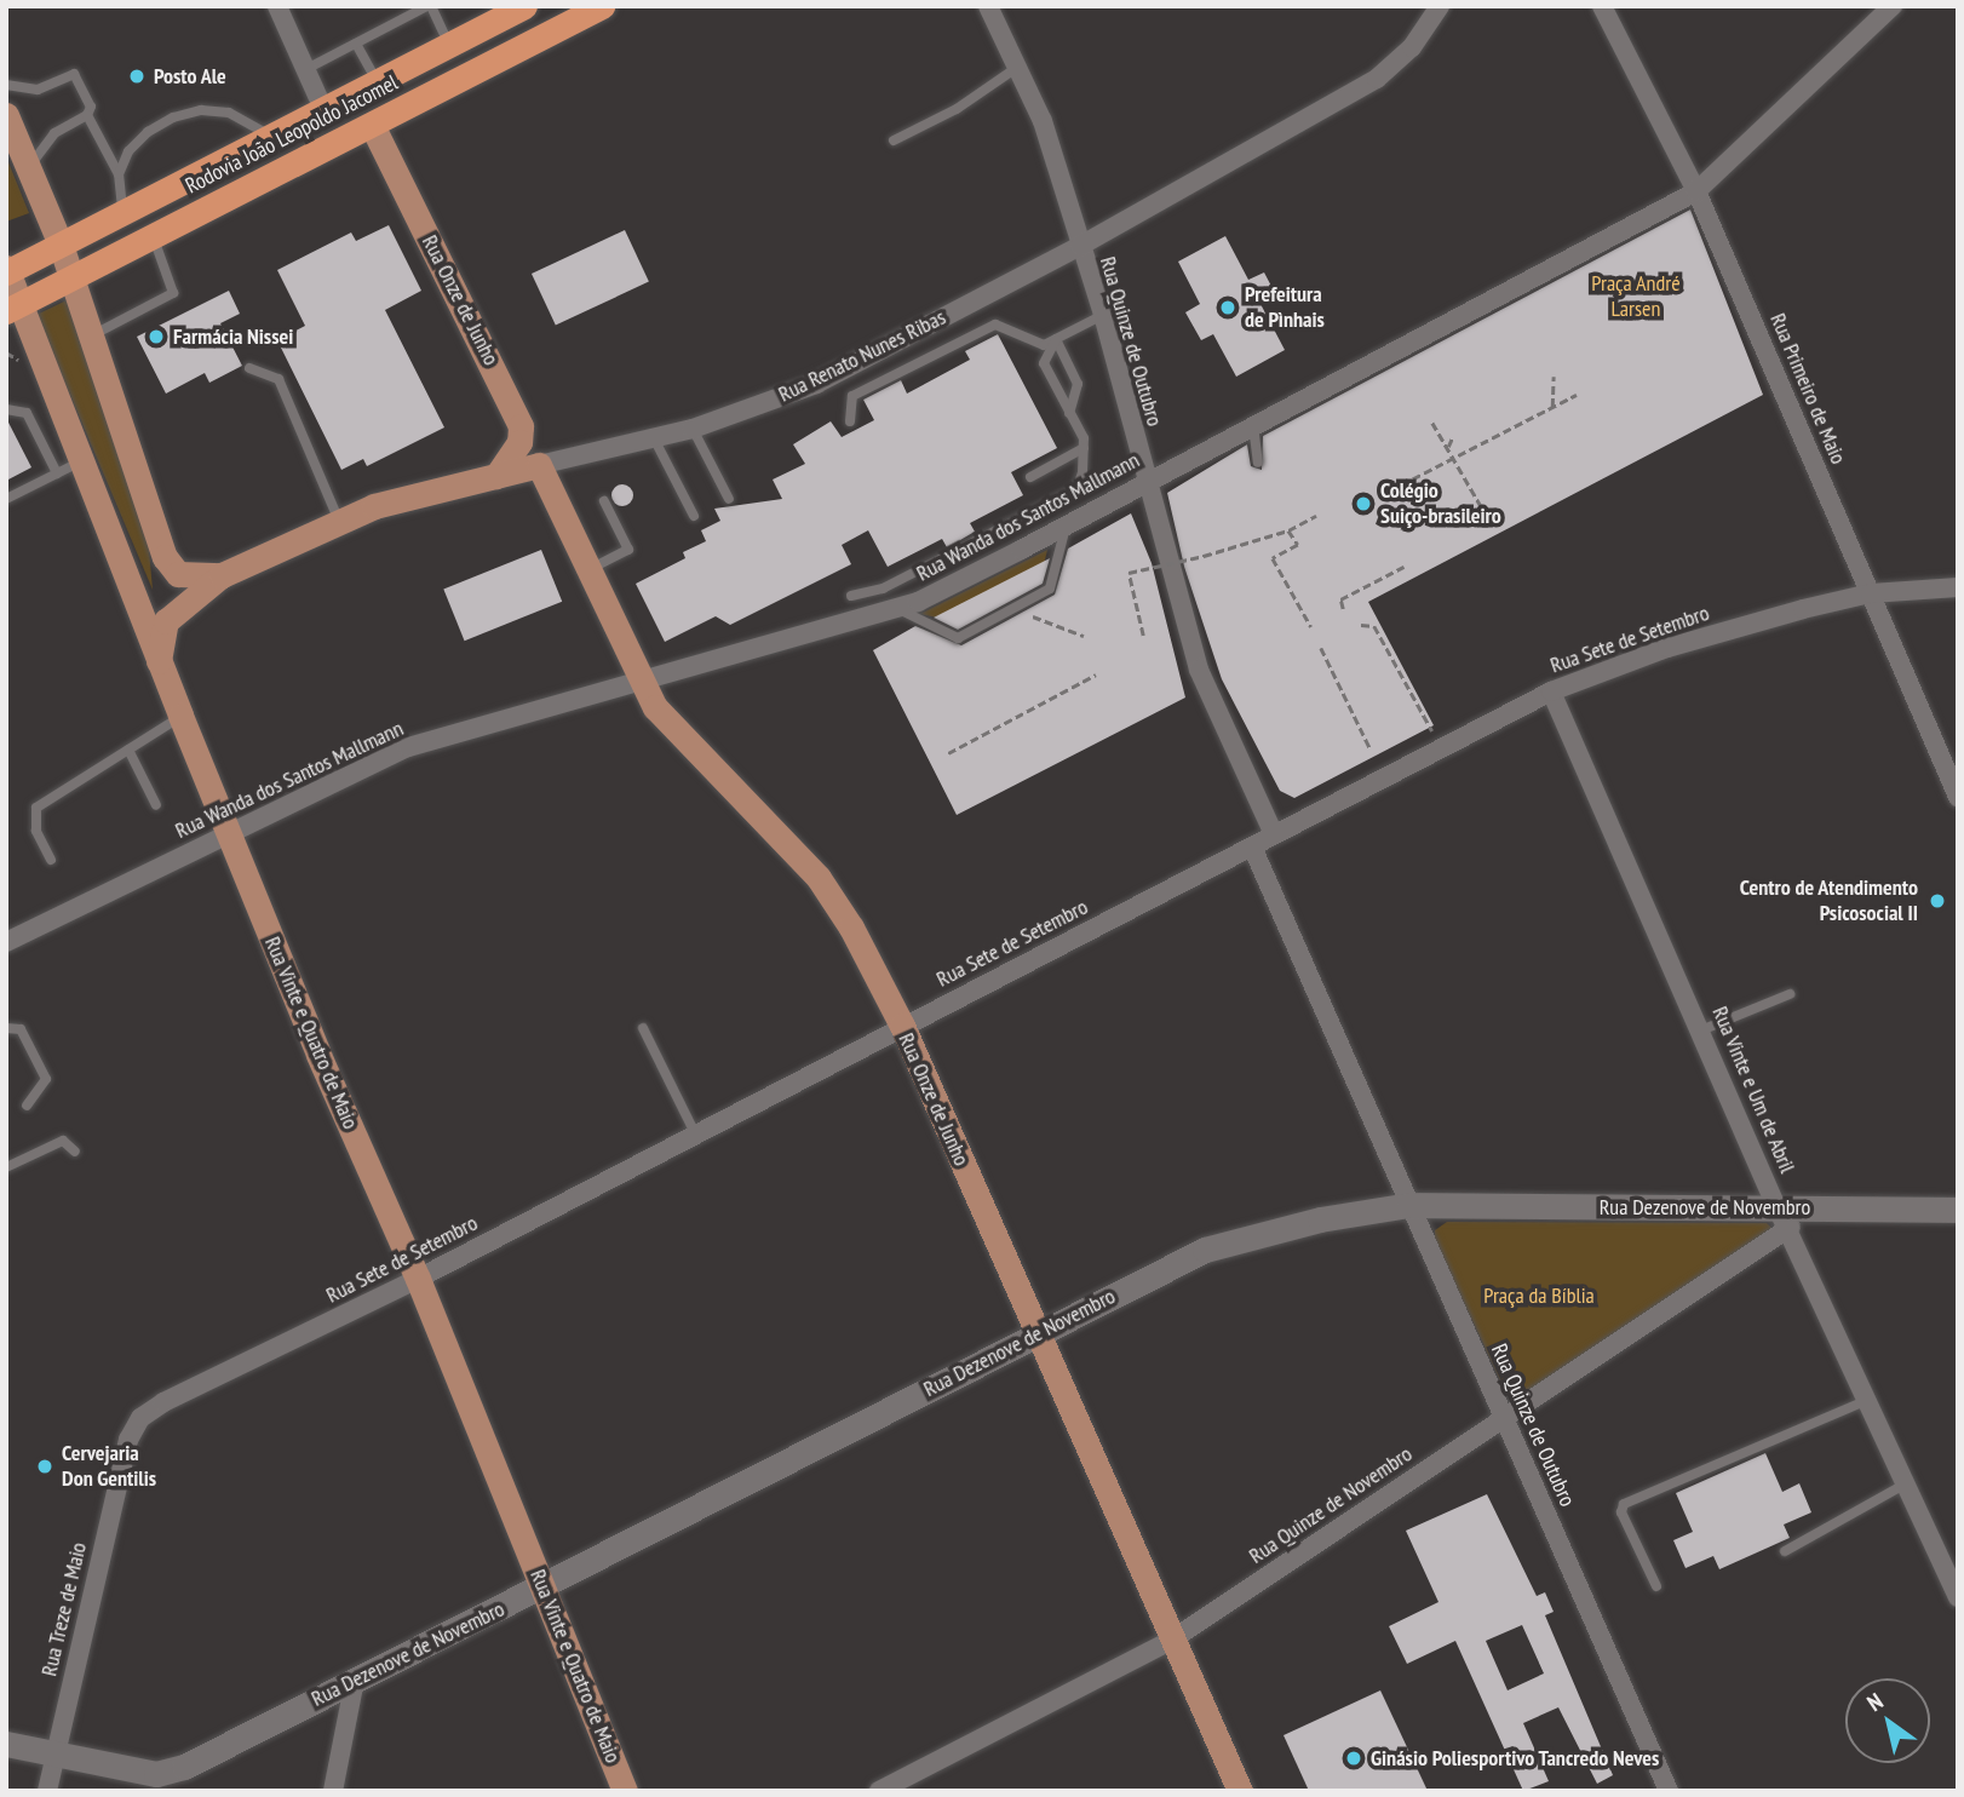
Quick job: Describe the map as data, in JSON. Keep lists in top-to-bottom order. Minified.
{"streets":{"highway":["Rodovia João Leopoldo Jacomel"],"main road":["Rua Onze de Junho","Rua Renato Nunes Ribas","Rua Vinte e Quatro de Maio"],"street":["Rua Quinze de Outubro","Rua Primeiro de Maio","Rua Wanda dos Santos Mallmann","Rua Sete de Setembro","Rua Vinte e Um de Abril","Rua Dezenove de Novembro","Rua Quinze de Novembro","Rua Treze de Maio"]},"crossings":[["Rodovia João Leopoldo Jacomel","Rua Onze de Junho"],["Rodovia João Leopoldo Jacomel","Rua Vinte e Quatro de Maio"],["Rua Onze de Junho","Rua Renato Nunes Ribas"],["Rua Onze de Junho","Rua Wanda dos Santos Mallmann"],["Rua Onze de Junho","Rua Sete de Setembro"],["Rua Onze de Junho","Rua Dezenove de Novembro"],["Rua Onze de Junho","Rua Quinze de Novembro"],["Rua Quinze de Outubro","Rua Renato Nunes Ribas"],["Rua Quinze de Outubro","Rua Wanda dos Santos Mallmann"],["Rua Quinze de Outubro","Rua Sete de Setembro"],["Rua Quinze de Outubro","Rua Dezenove de Novembro"],["Rua Quinze de Outubro","Rua Quinze de Novembro"],["Rua Primeiro de Maio","Rua Wanda dos Santos Mallmann"],["Rua Primeiro de Maio","Rua Sete de Setembro"],["Rua Wanda dos Santos Mallmann","Rua Vinte e Quatro de Maio"],["Rua Sete de Setembro","Rua Vinte e Quatro de Maio"],["Rua Sete de Setembro","Rua Vinte e Um de Abril"],["Rua Sete de Setembro","Rua Treze de Maio"],["Rua Vinte e Quatro de Maio","Rua Dezenove de Novembro"],["Rua Vinte e Um de Abril","Rua Dezenove de Novembro"],["Rua Vinte e Um de Abril","Rua Quinze de Novembro"],["Rua Dezenove de Novembro","Rua Quinze de Novembro"],["Rua Dezenove de Novembro","Rua Treze de Maio"]],"parks":["Praça André Larsen","Praça da Bíblia"],"places":["Posto Ale","Prefeitura de Pìnhais","Farmácia Nissei","Colégio Suiço-brasileiro","Centro de Atendimento Psicosocial II","Cervejaria Don Gentilis","Ginásio Poliesportivo Tancredo Neves"],"north":"top left"}
